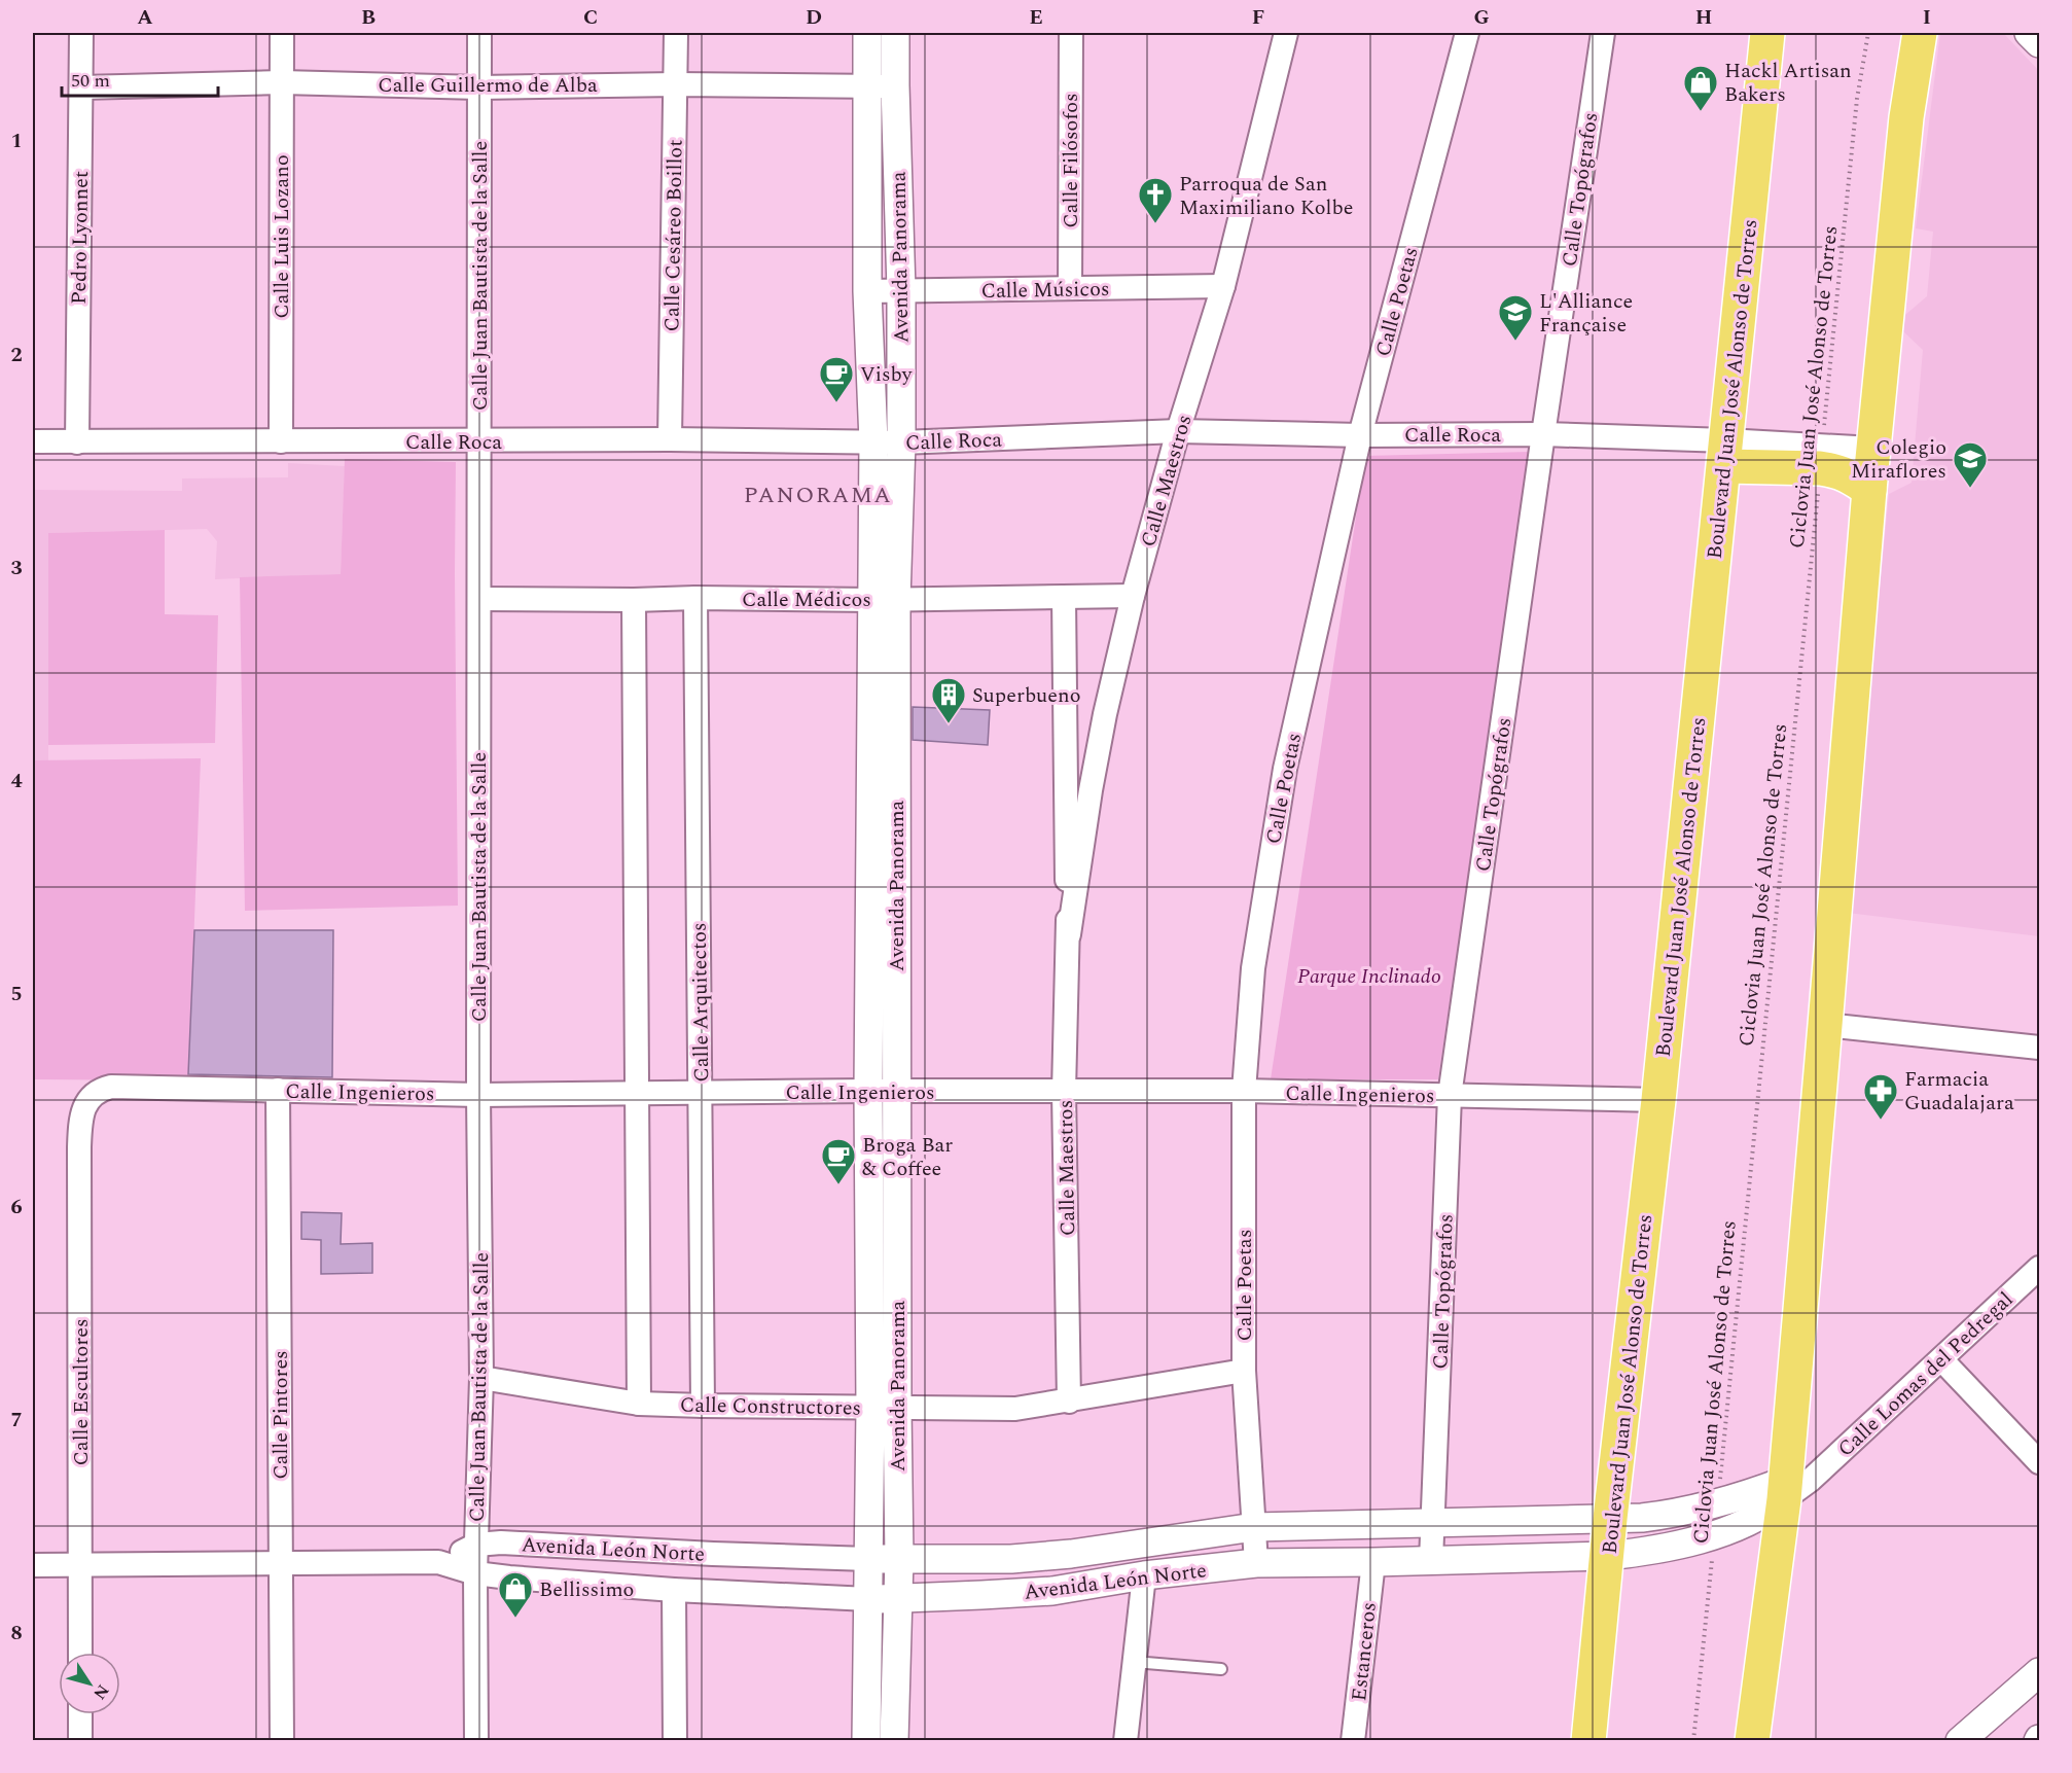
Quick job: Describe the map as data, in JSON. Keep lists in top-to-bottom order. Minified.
{"streets":{"main road":["Boulevard Juan José Alonso de Torres"],"street":["Calle Guillermo de Alba","Calle Filósofos","Calle Topógrafos","Calle Cesáreo Boillot","Calle Luis Lozano","Pedro Lyonnet","Avenida Panorama","Calle Juan Bautista de la Salle","Calle Músicos","Calle Poetas","Calle Roca","Calle Maestros","Calle Médicos","Calle Arquitectos","Calle Ingenieros","Calle Lomas del Pedregal","Calle Escultores","Calle Constructores","Calle Pintores","Avenida León Norte","Estanceros"],"path":["Ciclovia Juan José Alonso de Torres"]},"crossings":[["Calle Guillermo de Alba","Calle Cesáreo Boillot"],["Calle Guillermo de Alba","Calle Luis Lozano"],["Calle Guillermo de Alba","Pedro Lyonnet"],["Calle Guillermo de Alba","Avenida Panorama"],["Calle Guillermo de Alba","Calle Juan Bautista de la Salle"],["Calle Filósofos","Calle Músicos"],["Calle Topógrafos","Calle Roca"],["Calle Topógrafos","Calle Ingenieros"],["Calle Topógrafos","Avenida León Norte"],["Calle Cesáreo Boillot","Calle Roca"],["Calle Luis Lozano","Calle Roca"],["Pedro Lyonnet","Calle Roca"],["Avenida Panorama","Calle Músicos"],["Avenida Panorama","Calle Roca"],["Avenida Panorama","Calle Médicos"],["Avenida Panorama","Calle Ingenieros"],["Avenida Panorama","Calle Constructores"],["Avenida Panorama","Avenida León Norte"],["Calle Juan Bautista de la Salle","Calle Roca"],["Calle Juan Bautista de la Salle","Calle Médicos"],["Calle Juan Bautista de la Salle","Calle Ingenieros"],["Calle Juan Bautista de la Salle","Calle Constructores"],["Calle Juan Bautista de la Salle","Avenida León Norte"],["Calle Músicos","Calle Maestros"],["Calle Poetas","Calle Roca"],["Calle Poetas","Calle Ingenieros"],["Calle Poetas","Calle Constructores"],["Calle Poetas","Avenida León Norte"],["Ciclovia Juan José Alonso de Torres","Avenida León Norte"],["Boulevard Juan José Alonso de Torres","Calle Roca"],["Boulevard Juan José Alonso de Torres","Calle Ingenieros"],["Boulevard Juan José Alonso de Torres","Avenida León Norte"],["Calle Roca","Calle Maestros"],["Calle Maestros","Calle Médicos"],["Calle Maestros","Calle Ingenieros"],["Calle Maestros","Calle Constructores"],["Calle Médicos","Calle Arquitectos"],["Calle Arquitectos","Calle Ingenieros"],["Calle Arquitectos","Calle Constructores"],["Calle Ingenieros","Calle Escultores"],["Calle Ingenieros","Calle Pintores"],["Calle Lomas del Pedregal","Avenida León Norte"],["Calle Escultores","Avenida León Norte"],["Calle Pintores","Avenida León Norte"],["Avenida León Norte","Estanceros"]],"districts":["PANORAMA"],"parks":["Parque Inclinado"],"places":{"shop":["Hackl Artisan Bakers","Bellissimo"],"church":["Parroqua de San Maximiliano Kolbe"],"school or university":["L'Alliance Française","Colegio Miraflores"],"cafe":["Visby","Broga Bar & Coffee"],"building":["Superbueno"],"pharmacy":["Farmacia Guadalajara"]},"scale_bar":"50 m","north":"bottom right","grid":{"columns":["A","B","C","D","E","F","G","H","I"],"rows":["1","2","3","4","5","6","7","8"]}}
